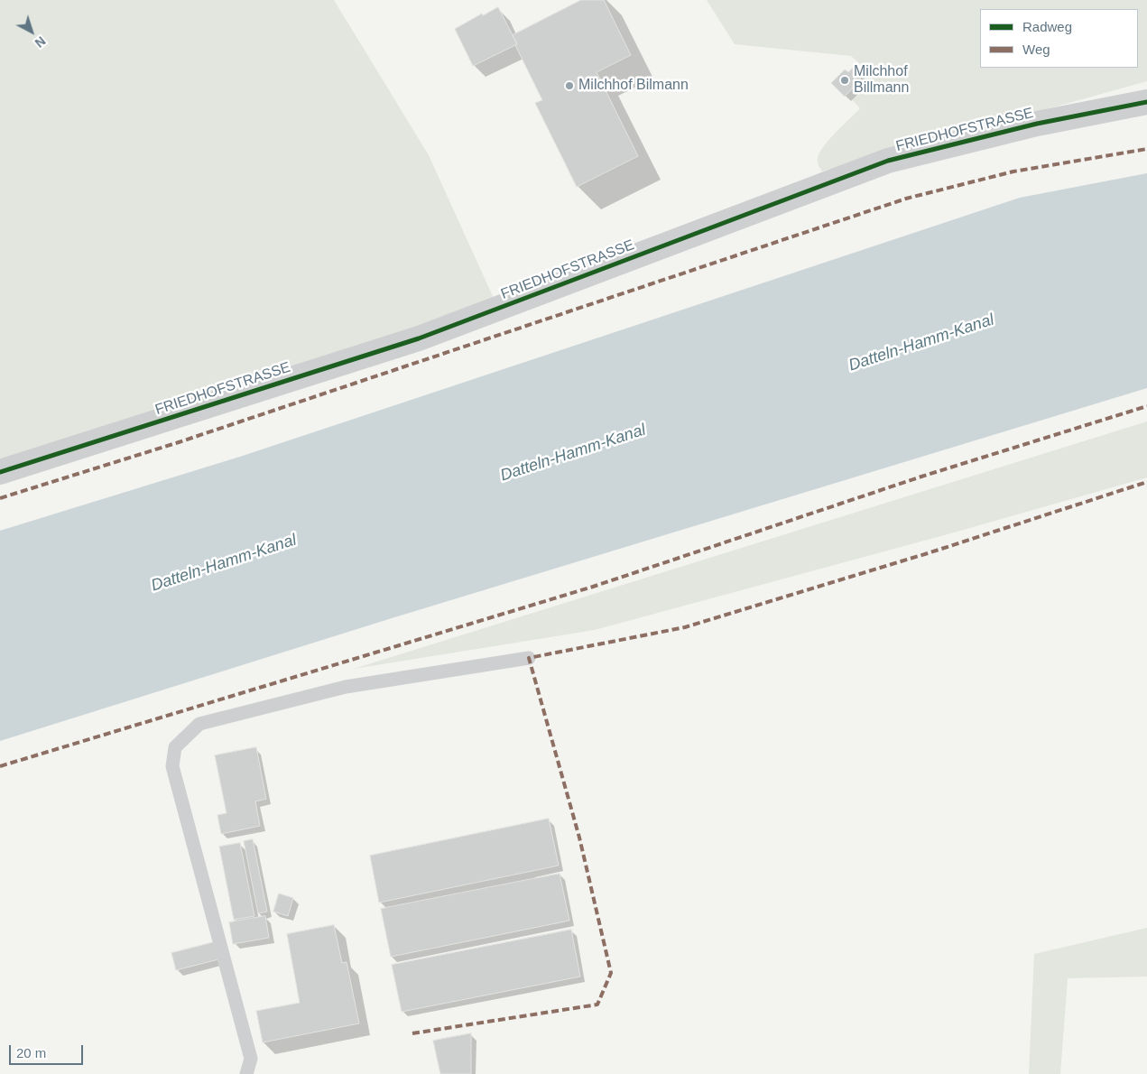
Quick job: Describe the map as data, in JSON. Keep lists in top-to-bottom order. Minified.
{"streets":{"street":["FRIEDHOFSTRASSE"]},"water":["Datteln-Hamm-Kanal"],"places":["Milchhof Billmann","Milchhof Bilmann"],"legend":["Radweg","Weg"],"scale_bar":"20 m","north":"bottom right"}
